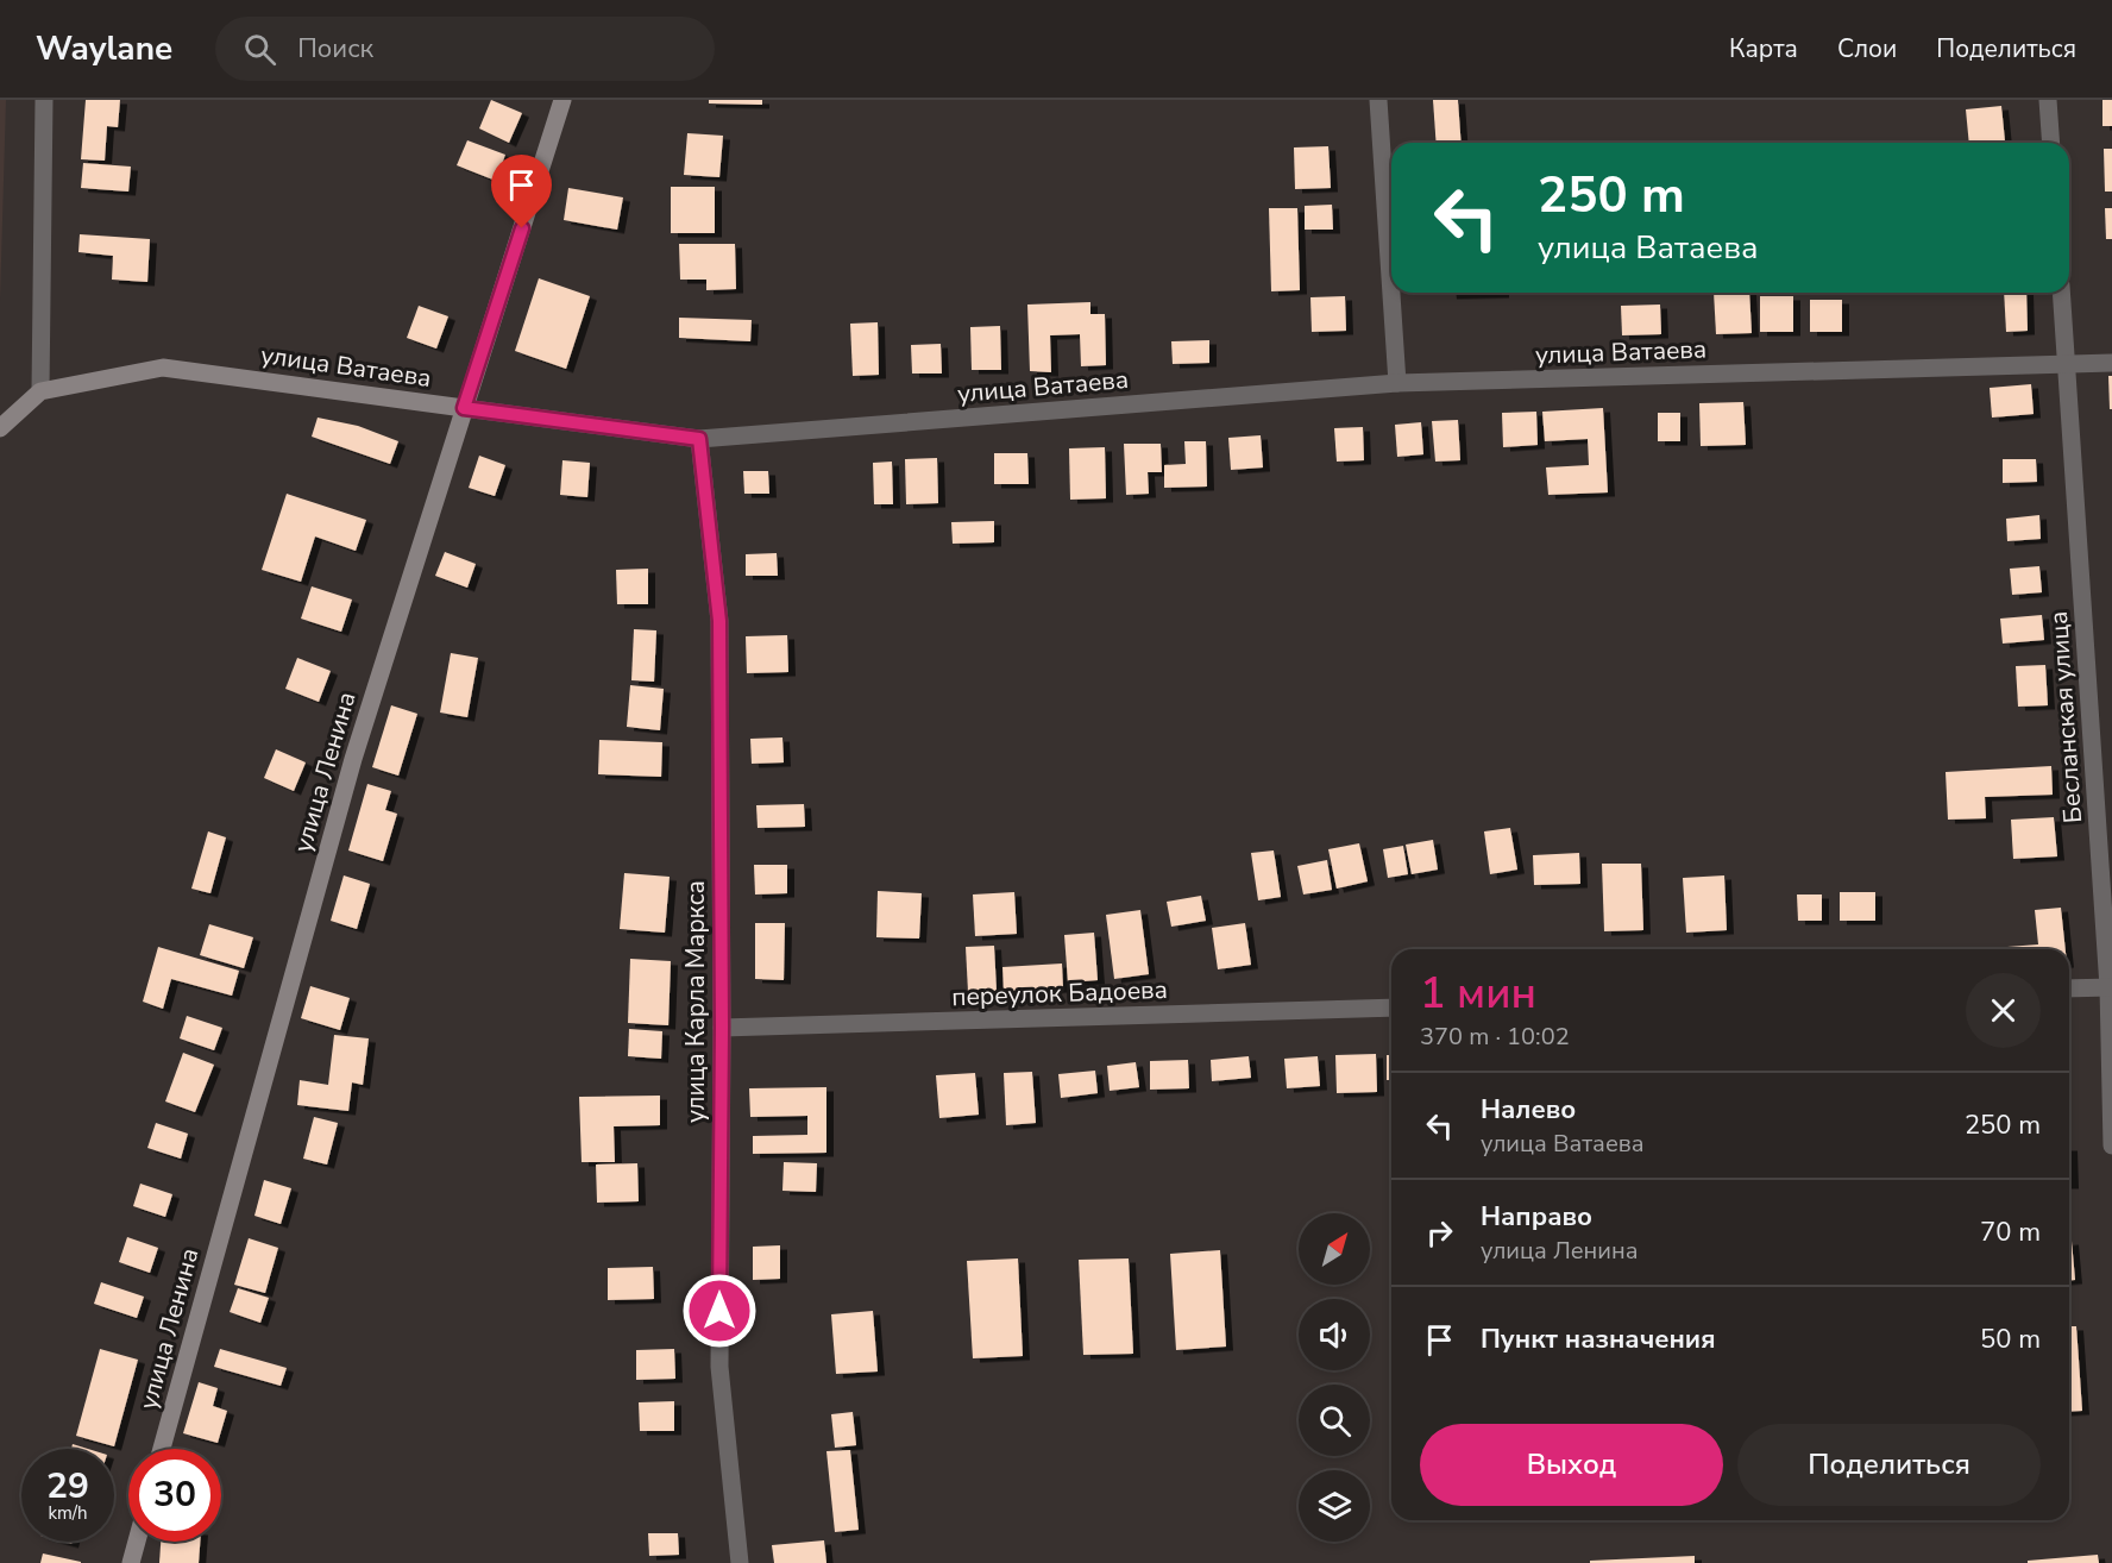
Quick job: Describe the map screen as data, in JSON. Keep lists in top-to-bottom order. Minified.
{"streets":{"street":["улица Ватаева","Бесланская улица","улица Ленина","переулок Бадоева","улица Карла Маркса"]},"crossings":[["улица Ватаева","Бесланская улица"],["улица Ватаева","улица Ленина"],["улица Ватаева","улица Карла Маркса"],["переулок Бадоева","улица Карла Маркса"]],"north":"top right","page":{"header":"Waylane","search":"Поиск","nav":["Карта","Слои","Поделиться"],"turn":["250 m","улица Ватаева"],"heading":["1 мин","370 m · 10:02"],"list":[{"name":"Налево","note":"улица Ватаева","value":"250 m"},{"name":"Направо","note":"улица Ленина","value":"70 m"},{"name":"Пункт назначения","value":"50 m"}],"buttons":["Выход","Поделиться"],"speed":"29 km/h","limit":"30"}}
